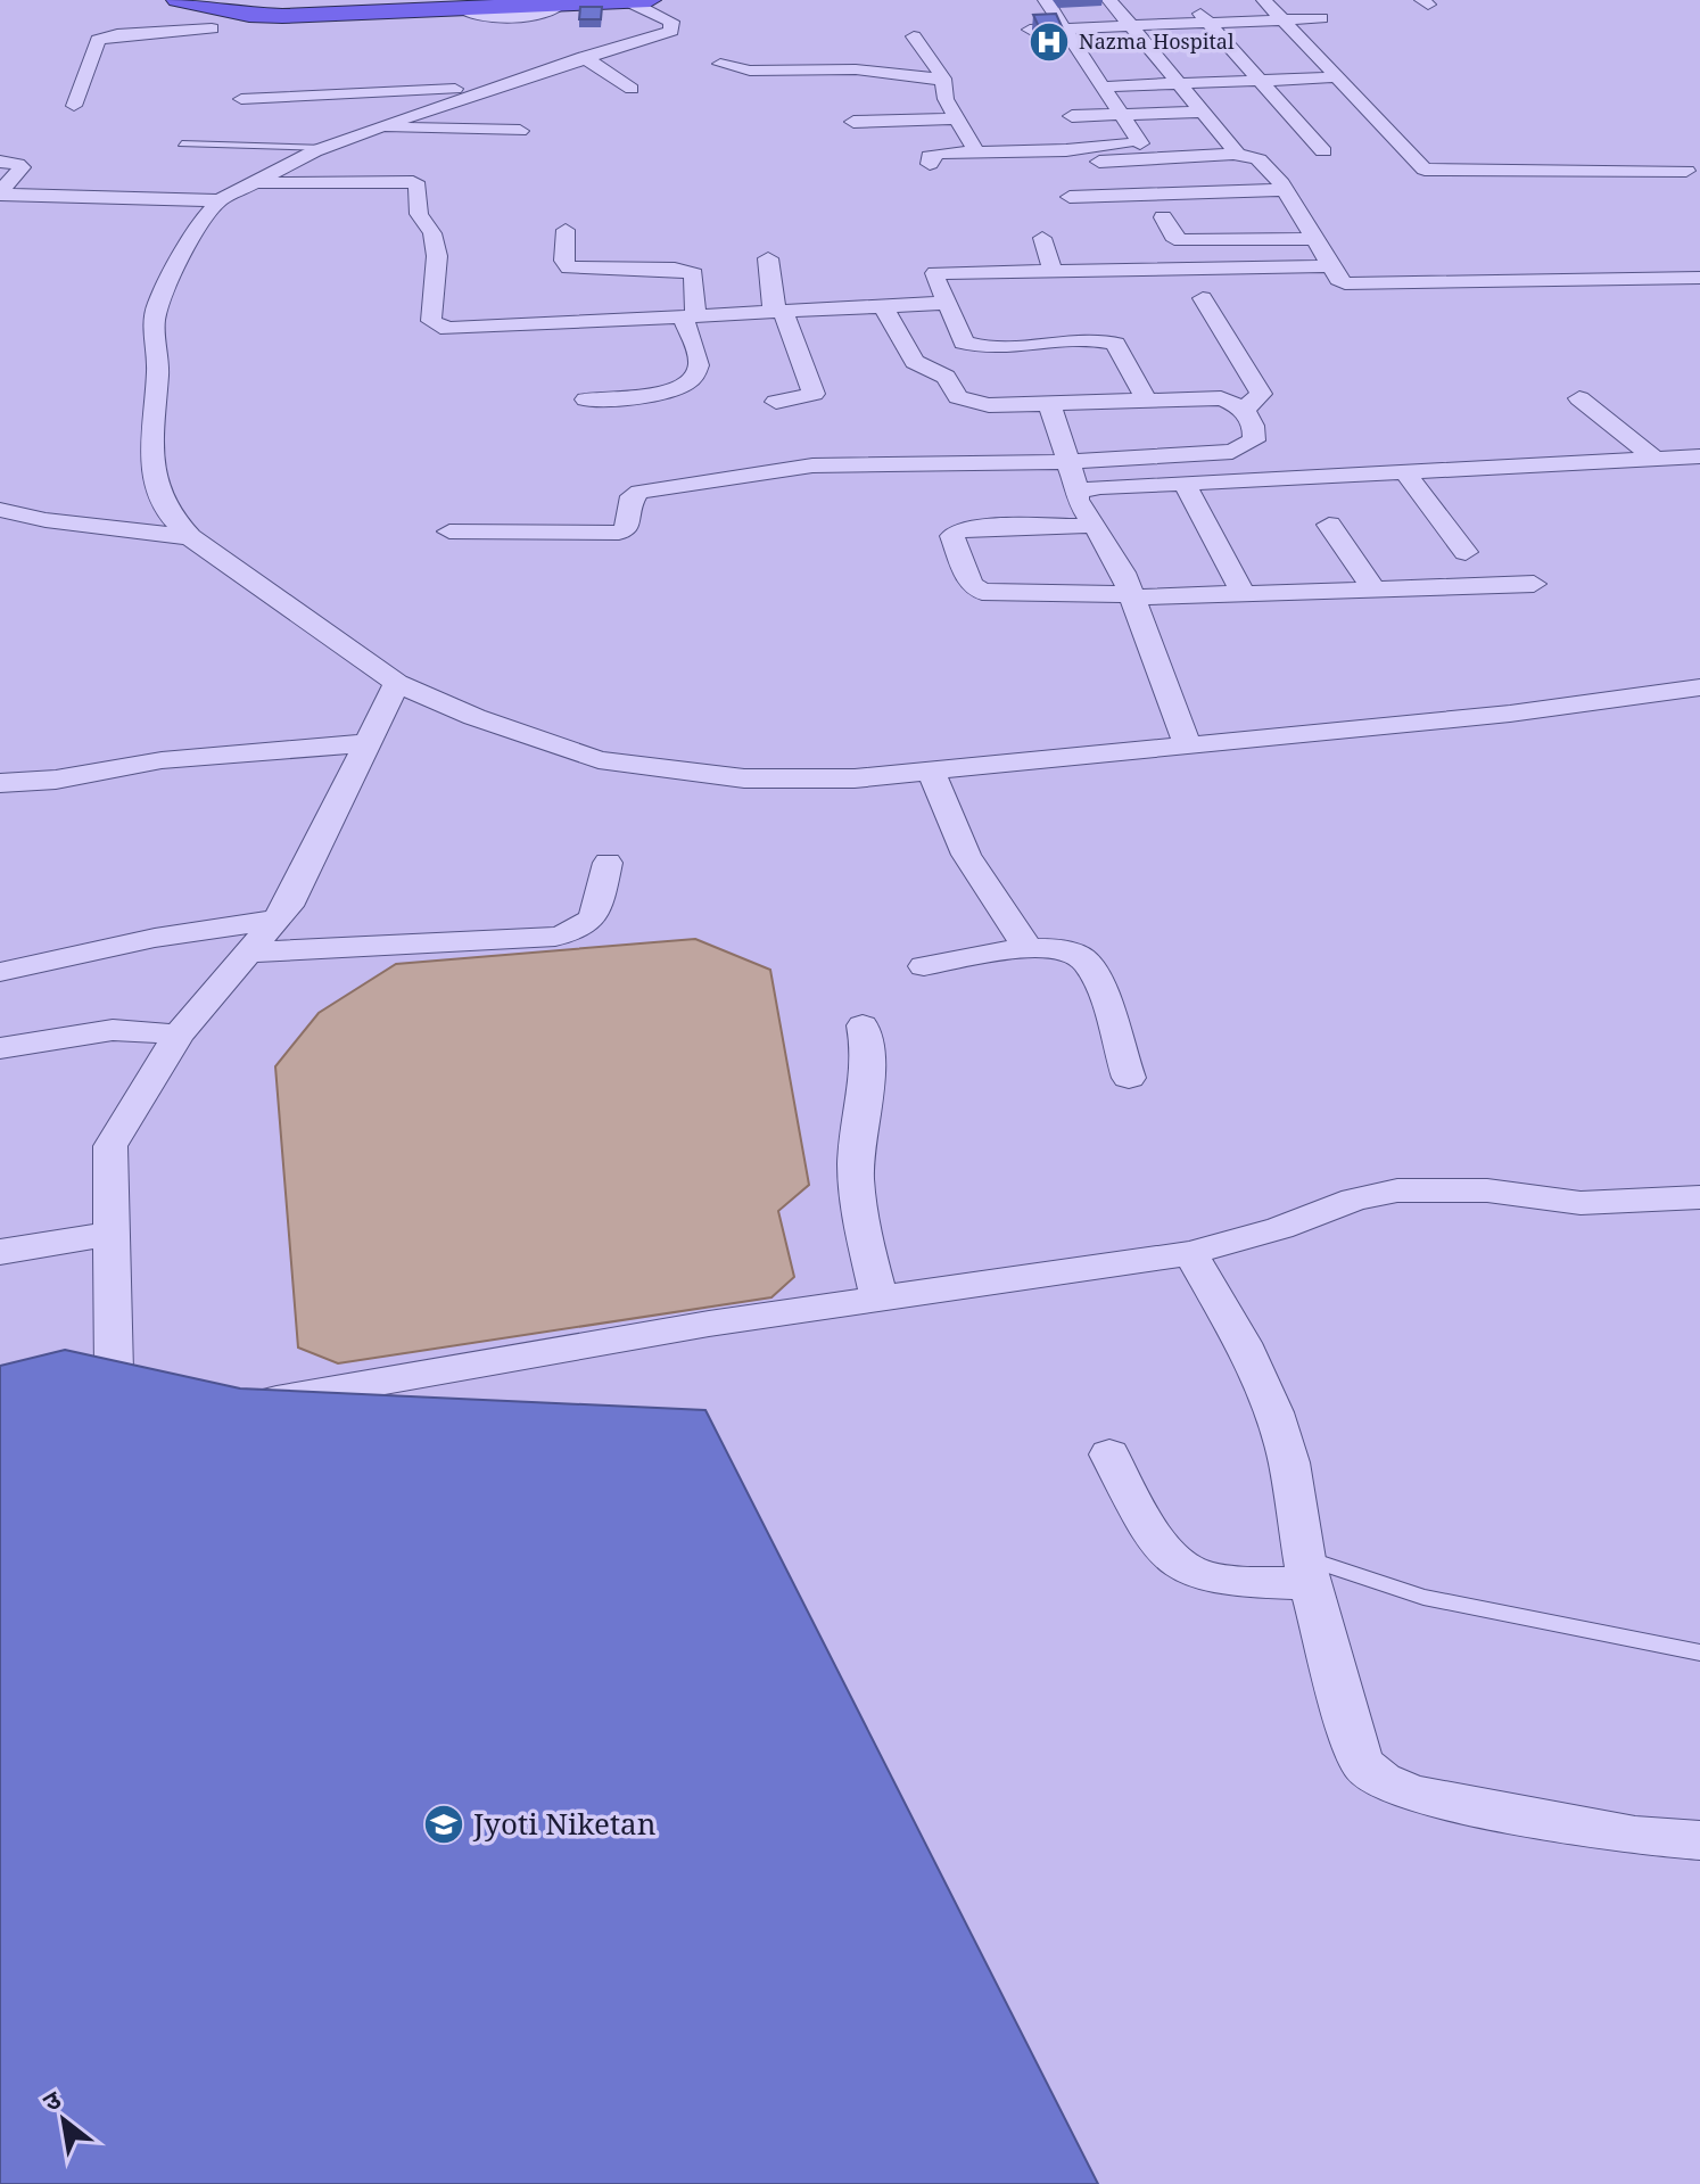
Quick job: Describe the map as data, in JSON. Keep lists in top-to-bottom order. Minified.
{"places":{"hospital":["Nazma Hospital"],"school or university":["Jyoti Niketan"]},"north":"top left"}
